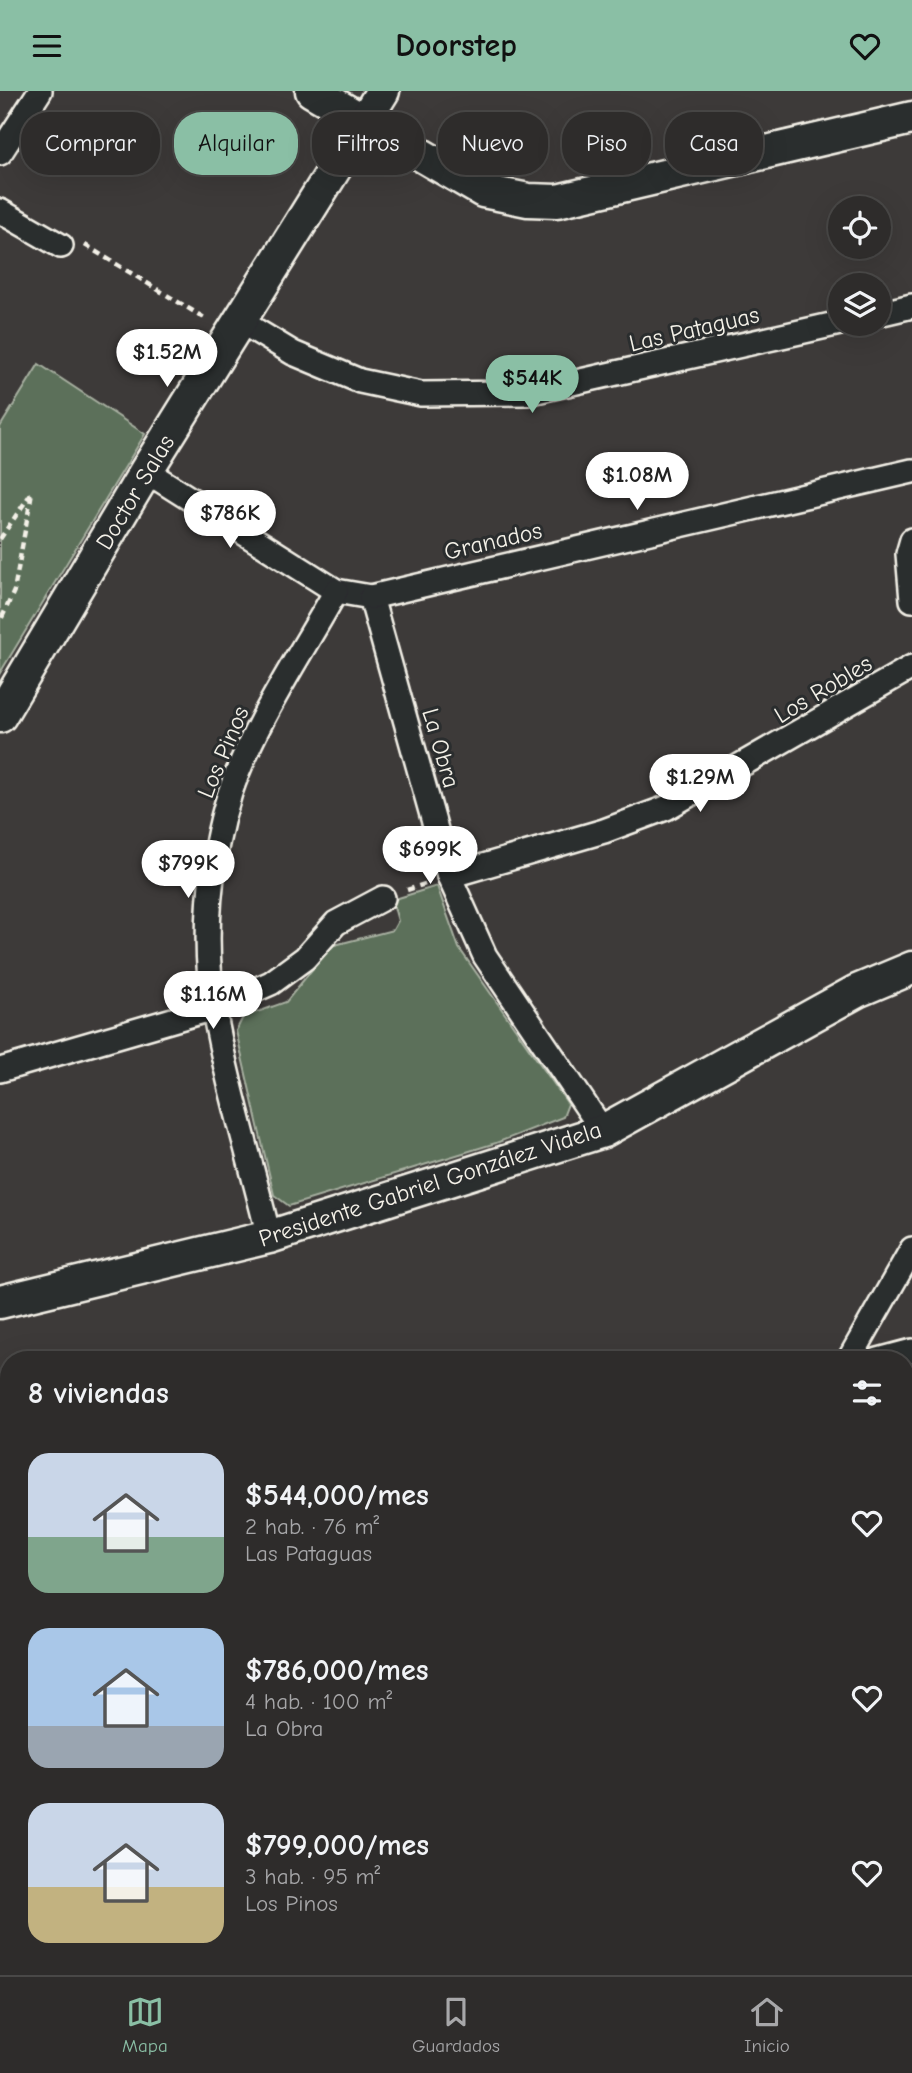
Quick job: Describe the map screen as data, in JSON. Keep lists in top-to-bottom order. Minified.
{"streets":{"main road":["Doctor Salas","Presidente Gabriel González Videla"],"street":["Las Pataguas","Granados","Los Robles","La Obra","Los Pinos"]},"crossings":[["Las Pataguas","Doctor Salas"],["Granados","La Obra"],["Los Robles","La Obra"],["La Obra","Presidente Gabriel González Videla"],["Los Pinos","Presidente Gabriel González Videla"]],"page":{"header":"Doorstep","chip":["Comprar","Alquilar","Filtros","Nuevo","Piso","Casa"],"price":["$1.52M","$544K","$1.08M","$786K","$1.29M","$699K","$799K","$1.16M"],"heading":"8 viviendas","list":[{"name":"$544,000/mes","note":"2 hab. · 76 m² · Las Pataguas"},{"name":"$786,000/mes","note":"4 hab. · 100 m² · La Obra"},{"name":"$799,000/mes","note":"3 hab. · 95 m² · Los Pinos"}],"tabs":["Mapa","Guardados","Inicio"]}}
